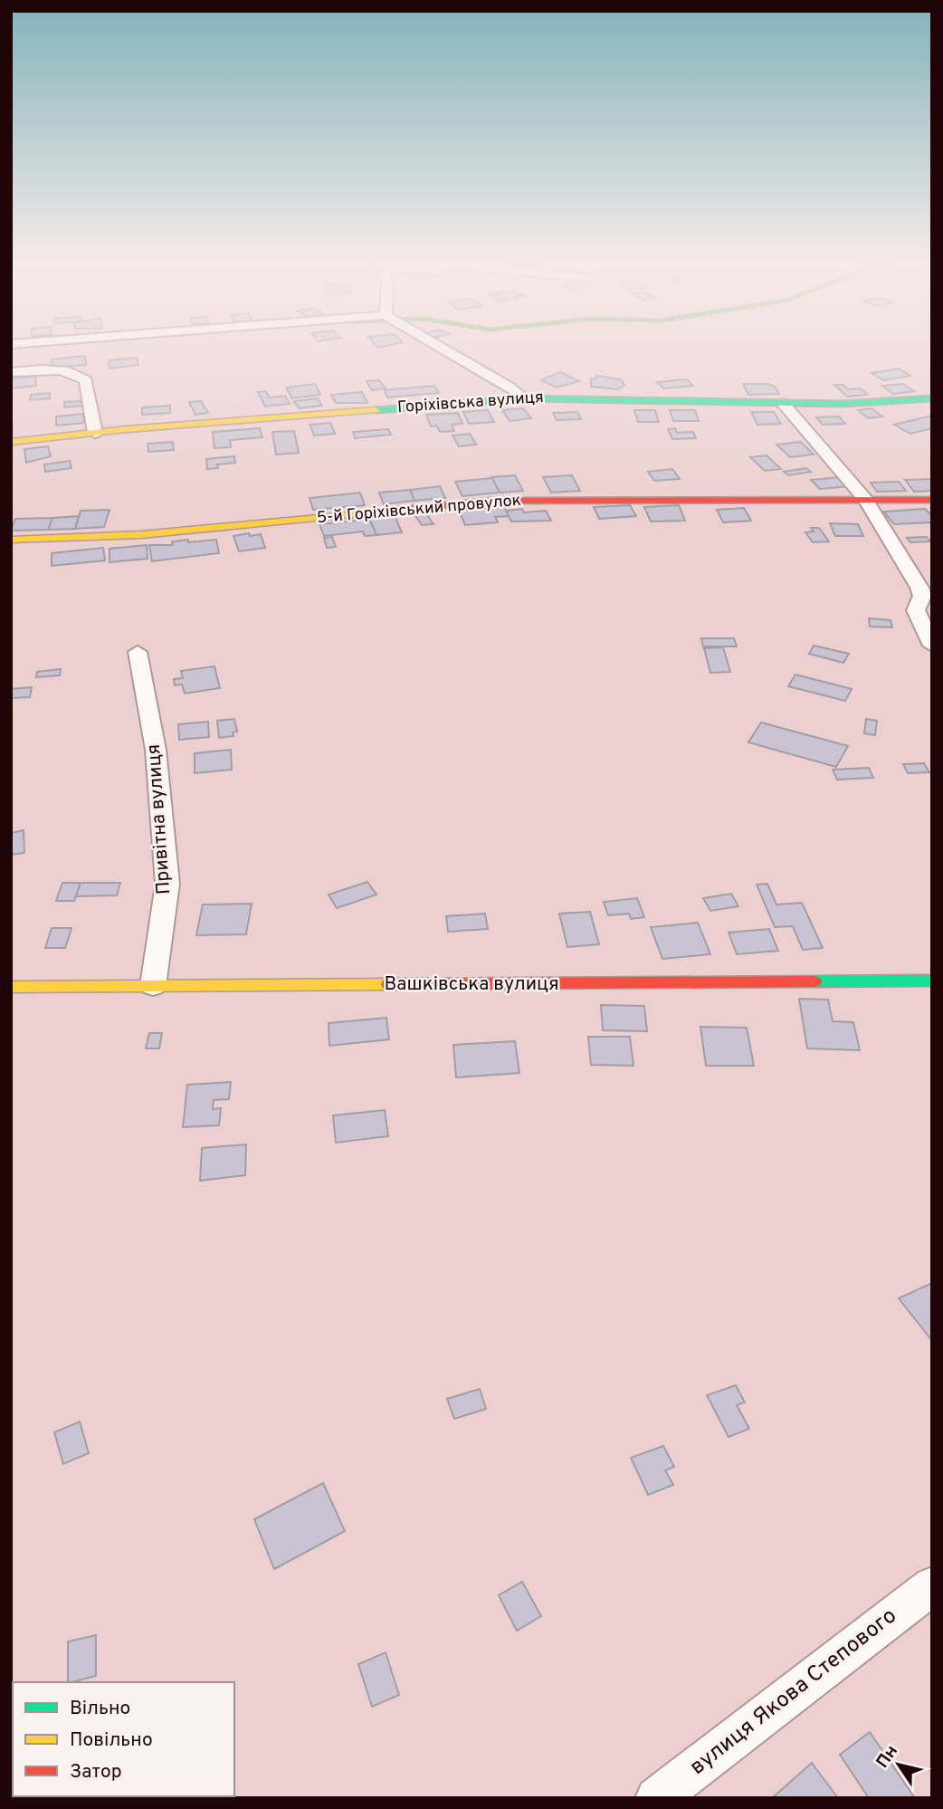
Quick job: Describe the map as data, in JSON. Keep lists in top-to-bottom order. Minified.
{"streets":{"street":["Горіхівська вулиця","5-й Горіхівський провулок","Привітна вулиця","Вашківська вулиця","вулиця Якова Степового"]},"crossings":[["Привітна вулиця","Вашківська вулиця"]],"legend":["Вільно","Повільно","Затор"],"north":"top left"}
